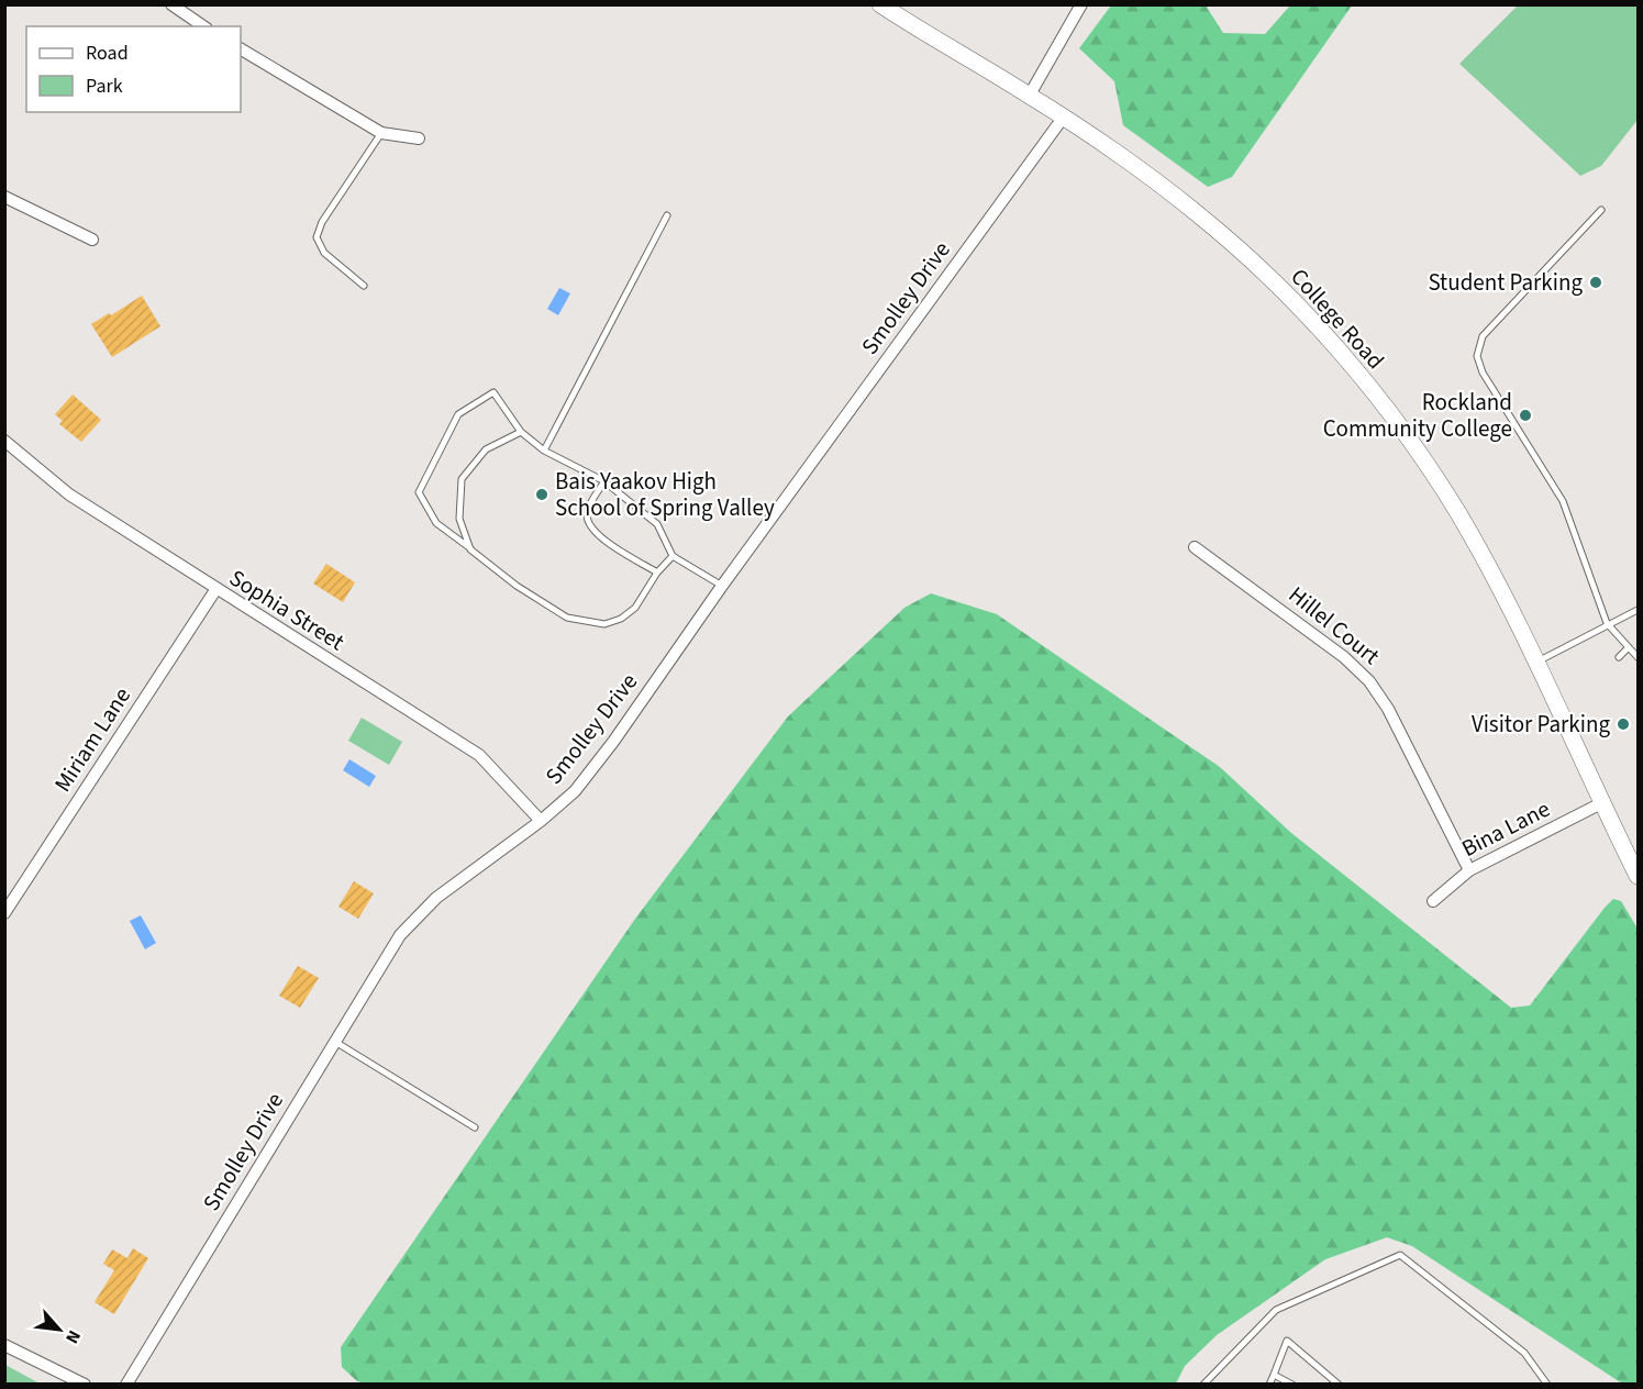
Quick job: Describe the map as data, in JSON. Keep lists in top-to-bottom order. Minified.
{"streets":{"street":["Smolley Drive","College Road","Sophia Street","Hillel Court","Miriam Lane","Bina Lane"]},"crossings":[["Smolley Drive","College Road"],["Smolley Drive","Sophia Street"],["College Road","Bina Lane"],["Sophia Street","Miriam Lane"],["Hillel Court","Bina Lane"]],"places":["Student Parking","Rockland Community College","Bais Yaakov High School of Spring Valley","Visitor Parking"],"legend":["Road","Park"],"north":"bottom right"}
